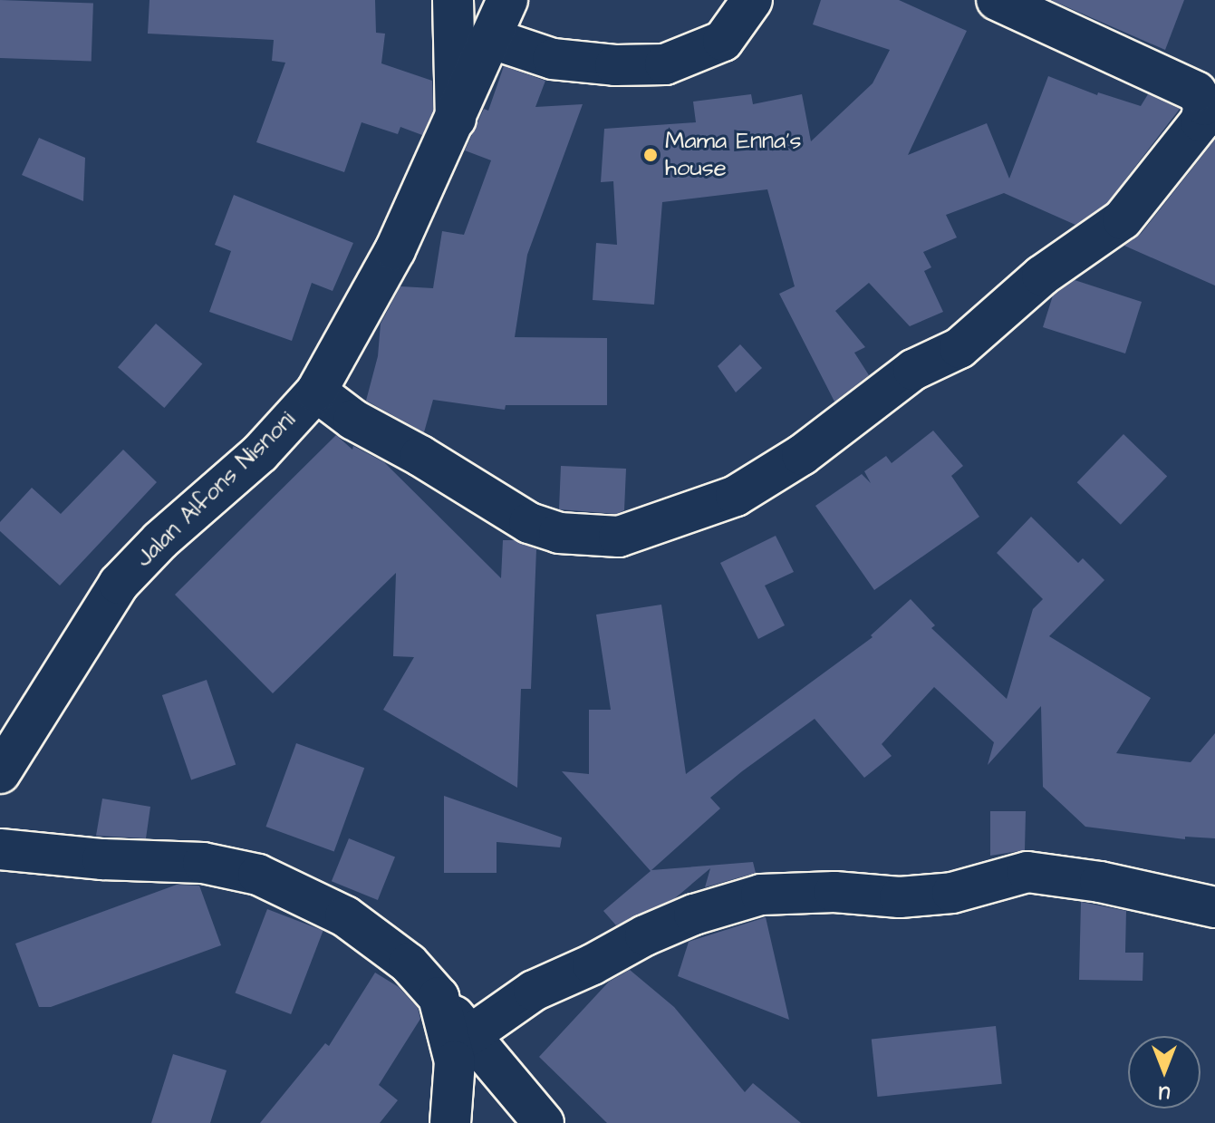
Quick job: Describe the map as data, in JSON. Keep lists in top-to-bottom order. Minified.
{"streets":{"street":["Jalan Alfons Nisnoni"]},"places":["Mama Enna's house"],"north":"bottom"}
